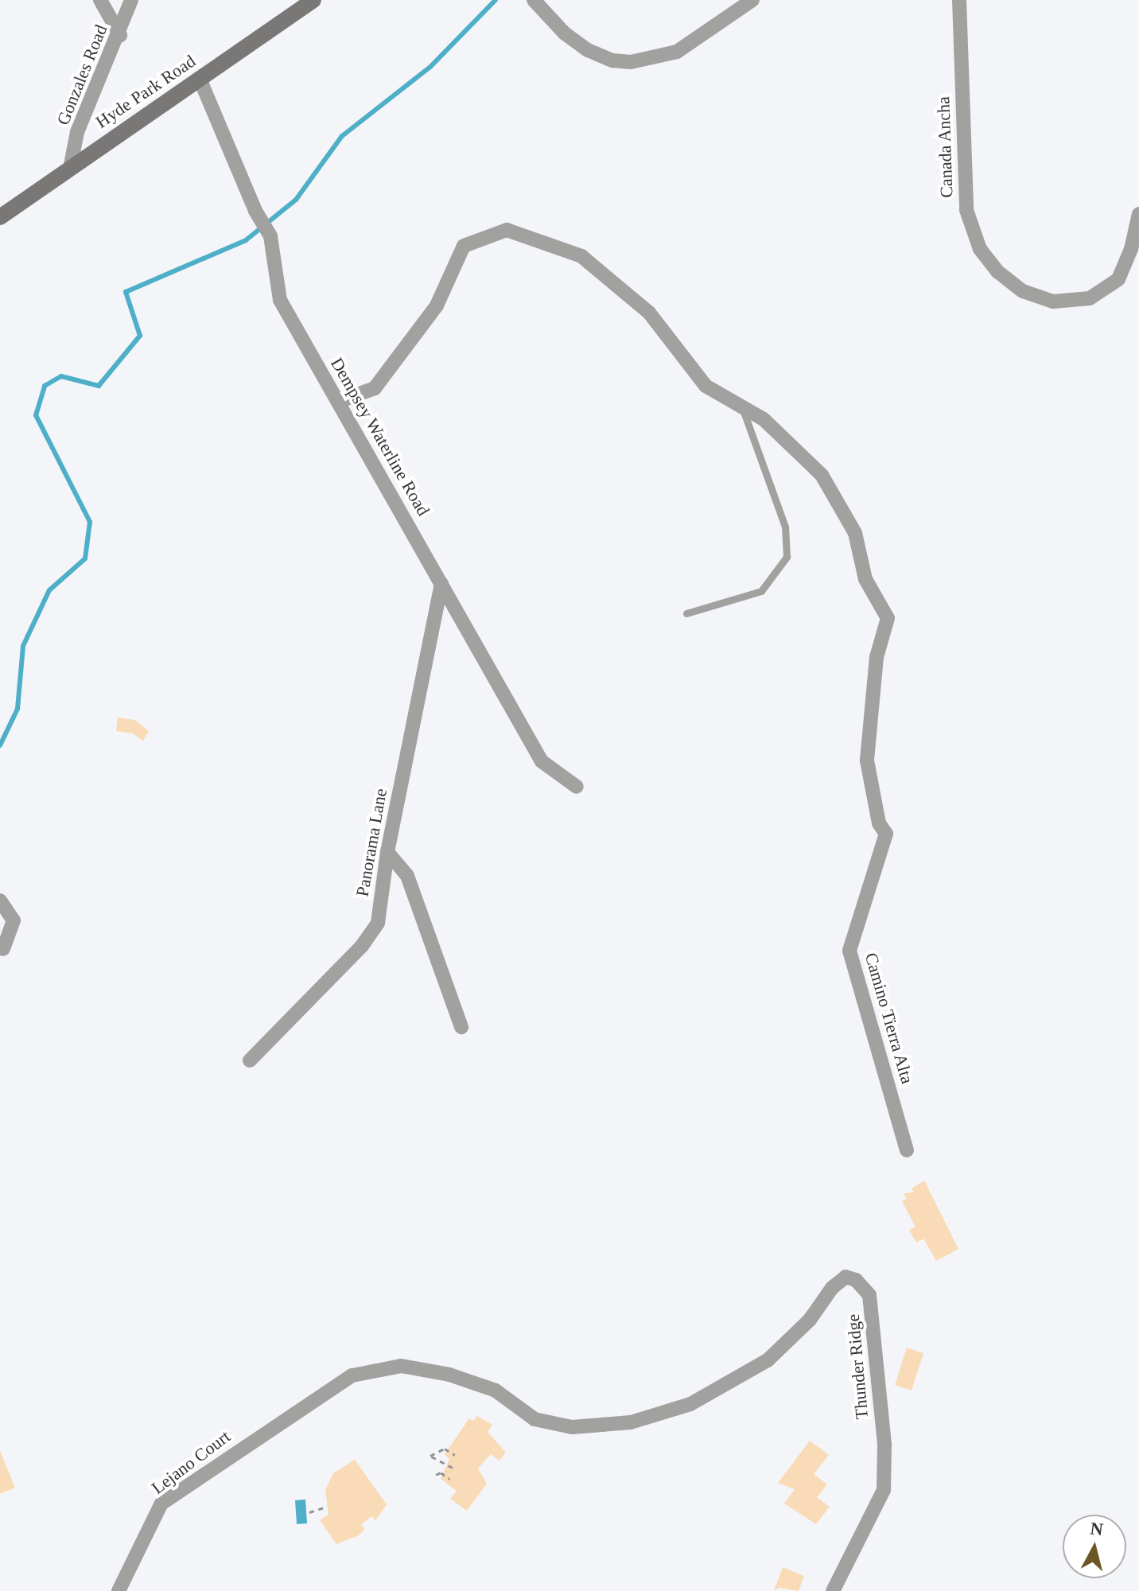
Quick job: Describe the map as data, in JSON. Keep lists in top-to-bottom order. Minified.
{"streets":{"main road":["Hyde Park Road"],"street":["Gonzales Road","Canada Ancha","Dempsey Waterline Road","Panorama Lane","Camino Tierra Alta","Thunder Ridge","Lejano Court"]},"crossings":[["Gonzales Road","Hyde Park Road"],["Hyde Park Road","Dempsey Waterline Road"],["Dempsey Waterline Road","Panorama Lane"],["Dempsey Waterline Road","Camino Tierra Alta"],["Thunder Ridge","Lejano Court"]],"north":"top"}
